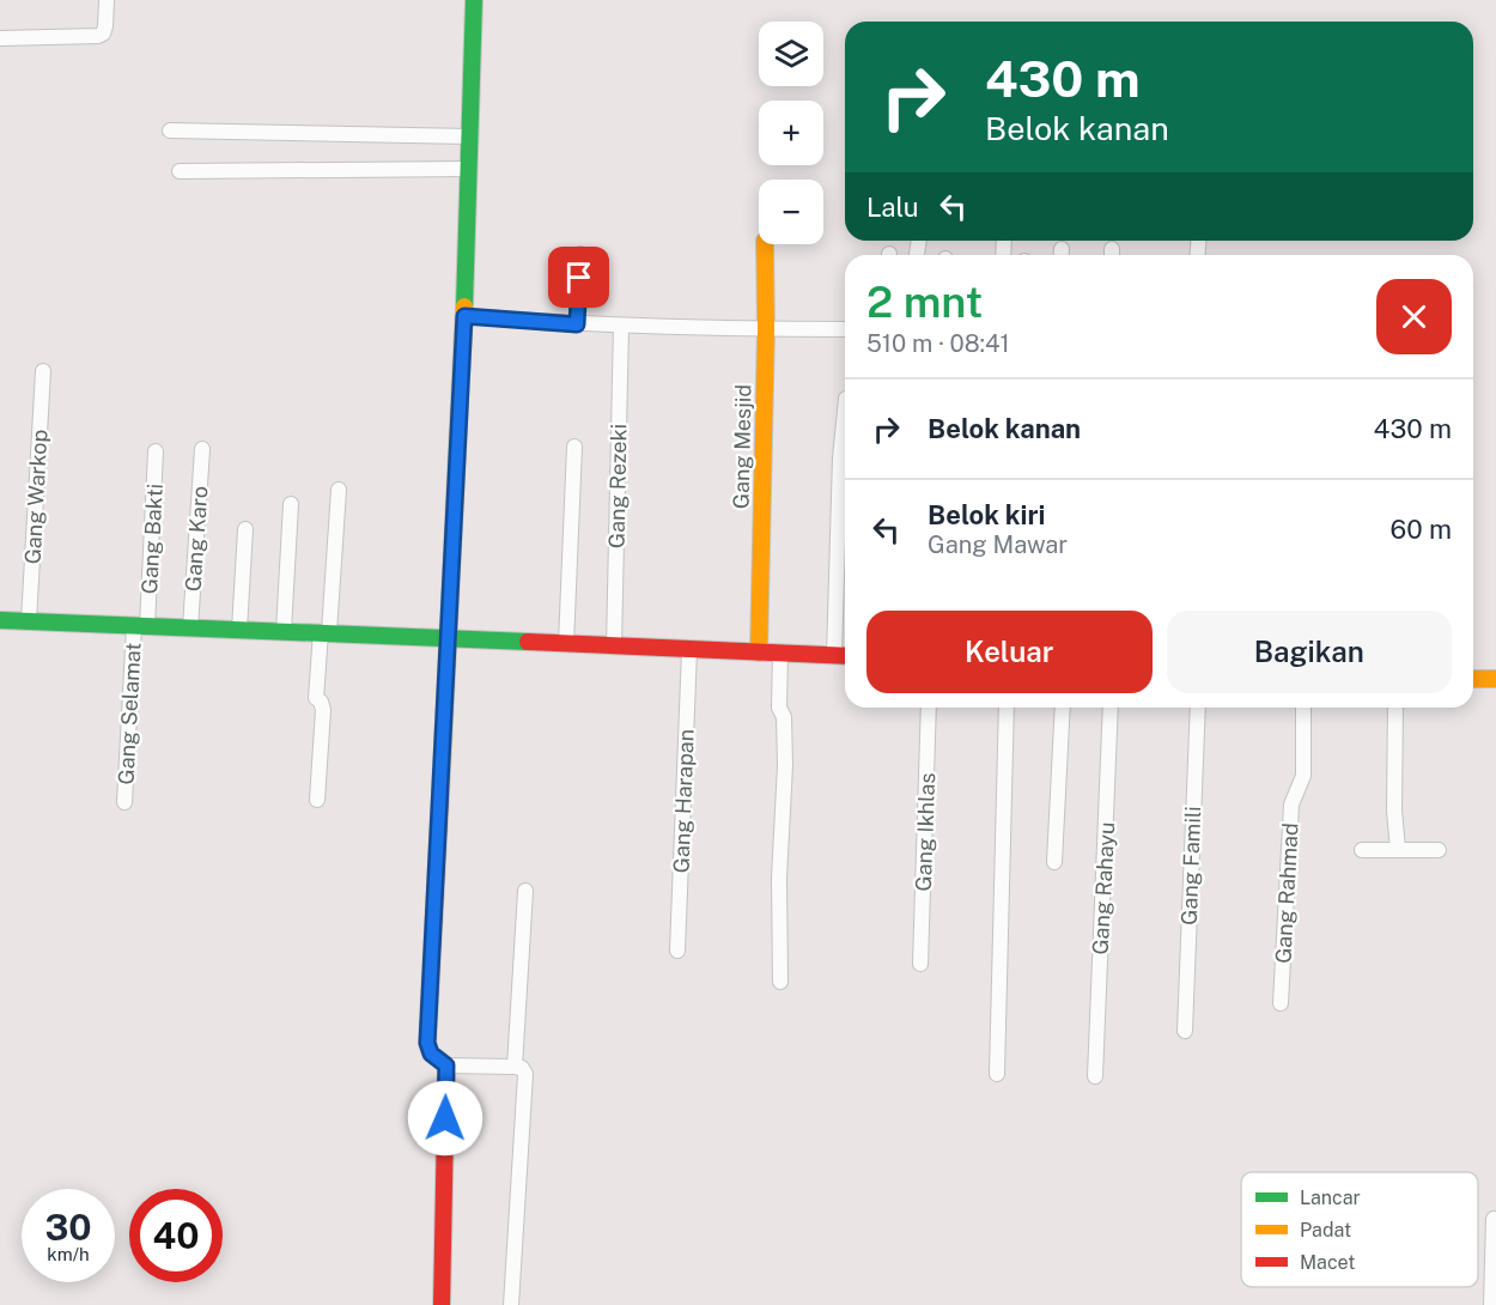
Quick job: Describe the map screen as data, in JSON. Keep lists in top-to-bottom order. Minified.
{"streets":{"street":["Gang Mesjid","Gang Rezeki","Gang Warkop","Gang Bakti","Gang Karo","Gang Selamat","Gang Harapan","Gang Ikhlas","Gang Famili","Gang Rahayu","Gang Rahmad"]},"crossings":[["Gang Bakti","Gang Selamat"]],"legend":["Lancar","Padat","Macet"],"page":{"map_buttons":["+","−"],"turn":["430 m","Belok kanan"],"then":"Lalu","heading":["2 mnt","510 m · 08:41"],"list":[{"name":"Belok kanan","value":"430 m"},{"name":"Belok kiri","note":"Gang Mawar","value":"60 m"}],"buttons":["Keluar","Bagikan"],"speed":"30 km/h","limit":"40"}}
